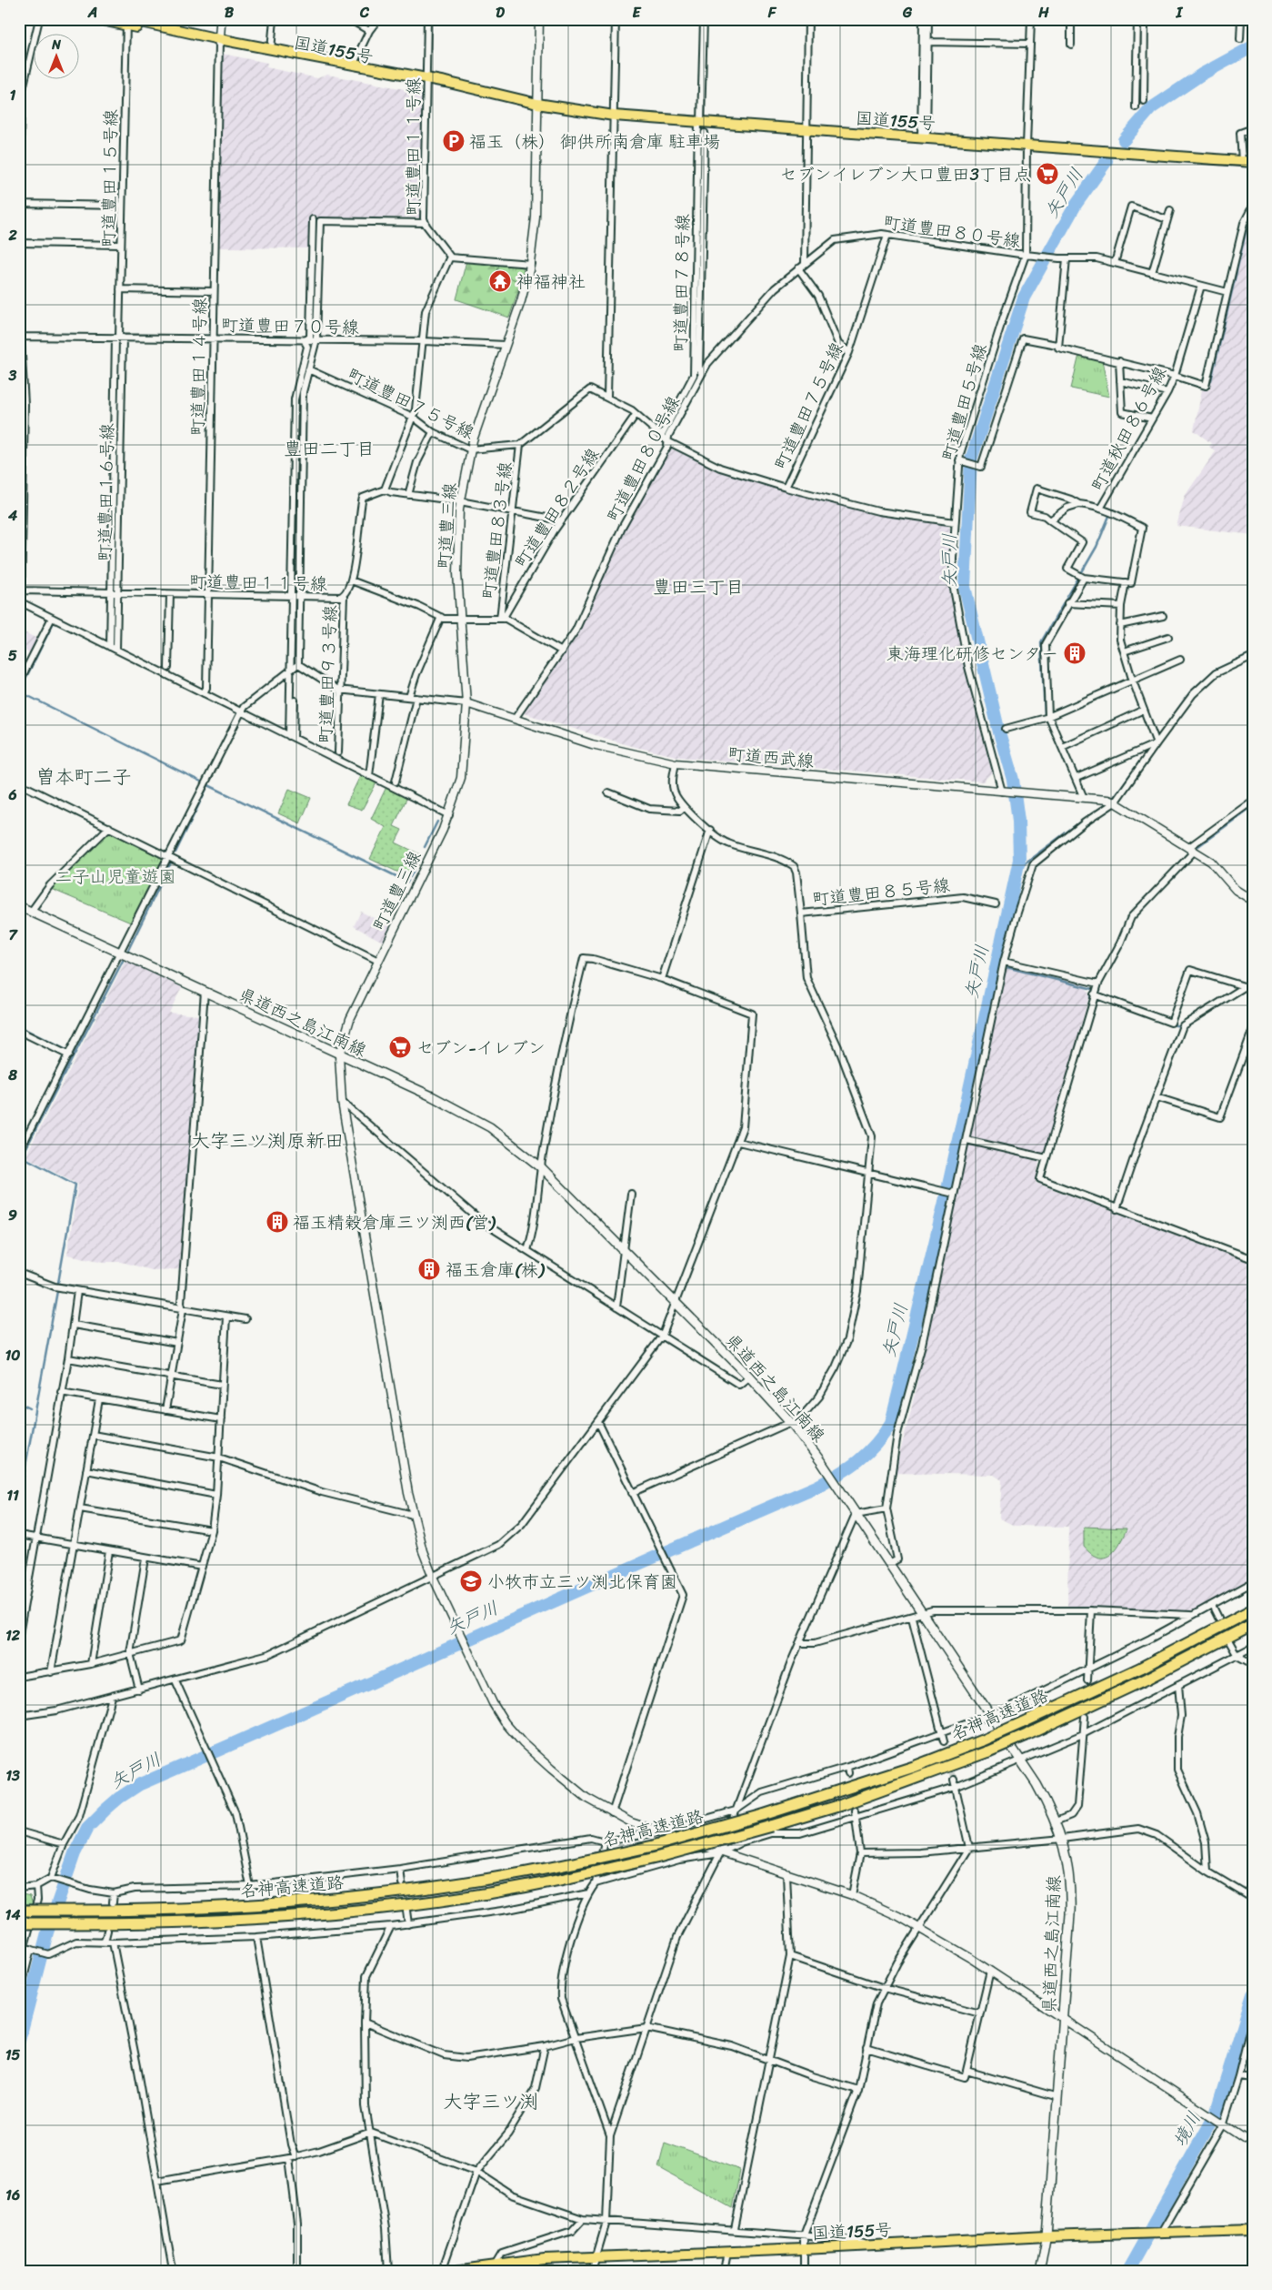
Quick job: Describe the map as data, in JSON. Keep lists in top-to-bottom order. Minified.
{"streets":{"highway":["国道155号","名神高速道路"],"main road":["県道西之島江南線"],"street":["町道豊田１１号線","町道豊田１５号線","町道豊田８０号線","町道豊田７８号線","町道豊田７０号線","町道豊田１４号線","町道豊田５号線","町道豊田７５号線","町道秋田８６号線","町道豊田８２号線","町道豊三線","町道豊田８３号線","町道豊田９３号線","町道西武線","町道豊田８５号線"]},"crossings":[["国道155号","町道豊田１１号線"],["国道155号","町道豊田１５号線"],["国道155号","町道豊田７８号線"],["国道155号","町道豊田１４号線"],["国道155号","町道豊田５号線"],["国道155号","町道豊三線"],["国道155号","県道西之島江南線"],["町道豊田１１号線","町道豊田１５号線"],["町道豊田１１号線","町道豊田１４号線"],["町道豊田１１号線","町道豊田９３号線"],["町道豊田１５号線","町道豊田７０号線"],["町道豊田８０号線","町道豊田５号線"],["町道豊田８０号線","町道豊田７５号線"],["町道豊田８０号線","町道秋田８６号線"],["町道豊田８０号線","町道西武線"],["町道豊田７８号線","町道豊田７５号線"],["町道豊田７０号線","町道豊田１４号線"],["町道豊田７０号線","町道豊三線"],["町道豊田５号線","町道西武線"],["町道豊田７５号線","町道豊田８２号線"],["町道豊田７５号線","町道豊三線"],["町道豊田７５号線","町道豊田８３号線"],["町道豊田８２号線","町道豊田８３号線"],["町道豊三線","町道西武線"],["町道豊三線","県道西之島江南線"],["町道西武線","町道豊田８５号線"]],"districts":["豊田二丁目","豊田三丁目","曽本町二子","大字三ツ渕原新田","大字三ツ渕"],"water":["矢戸川","境川"],"parks":["二子山児童遊園"],"places":{"parking":["福玉（株） 御供所南倉庫 駐車場"],"supermarket":["セブンイレブン大口豊田3丁目点","セブン-イレブン"],"temple":["神福神社"],"building":["東海理化研修センター","福玉精穀倉庫三ツ渕西(営)","福玉倉庫(株)"],"school or university":["小牧市立三ツ渕北保育園"]},"north":"top","grid":{"columns":["A","B","C","D","E","F","G","H","I"],"rows":["1","2","3","4","5","6","7","8","9","10","11","12","13","14","15","16"]}}
